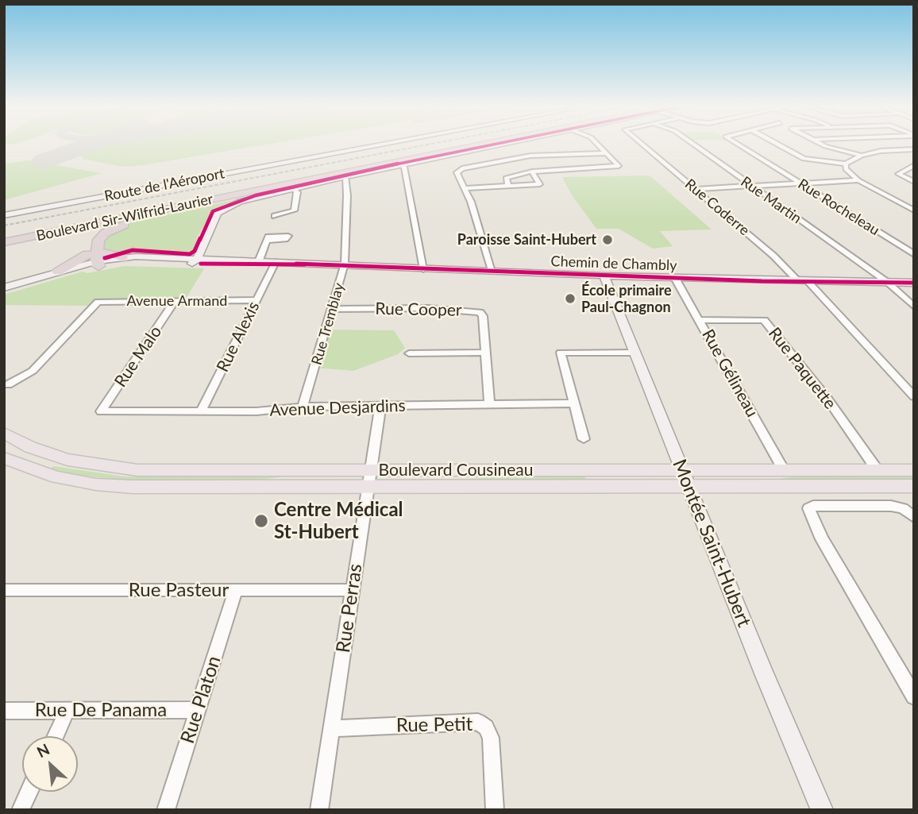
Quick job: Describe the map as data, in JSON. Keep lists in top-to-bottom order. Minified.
{"streets":{"highway":["Boulevard Sir-Wilfrid-Laurier"],"main road":["Boulevard Cousineau"],"street":["Route de l'Aéroport","Rue Martin","Rue Coderre","Rue Rocheleau","Chemin de Chambly","Avenue Armand","Rue Cooper","Rue Tremblay","Rue Alexis","Rue Malo","Rue Paquette","Rue Gélineau","Avenue Desjardins","Montée Saint-Hubert","Rue Pasteur","Rue Perras","Rue Platon","Rue De Panama","Rue Petit"]},"crossings":[["Rue Martin","Chemin de Chambly"],["Rue Coderre","Chemin de Chambly"],["Boulevard Sir-Wilfrid-Laurier","Rue Tremblay"],["Chemin de Chambly","Rue Tremblay"],["Chemin de Chambly","Rue Alexis"],["Chemin de Chambly","Rue Gélineau"],["Chemin de Chambly","Montée Saint-Hubert"],["Avenue Armand","Rue Alexis"],["Avenue Armand","Rue Malo"],["Rue Cooper","Rue Tremblay"],["Rue Cooper","Avenue Desjardins"],["Rue Tremblay","Avenue Desjardins"],["Rue Alexis","Avenue Desjardins"],["Rue Malo","Avenue Desjardins"],["Rue Paquette","Rue Gélineau"],["Rue Paquette","Boulevard Cousineau"],["Rue Gélineau","Boulevard Cousineau"],["Avenue Desjardins","Rue Perras"],["Boulevard Cousineau","Montée Saint-Hubert"],["Boulevard Cousineau","Rue Perras"],["Rue Pasteur","Rue Perras"],["Rue Pasteur","Rue Platon"],["Rue Perras","Rue Petit"],["Rue Platon","Rue De Panama"]],"places":["Paroisse Saint-Hubert","École primaire Paul-Chagnon","Centre Médical St-Hubert"],"north":"top left"}
